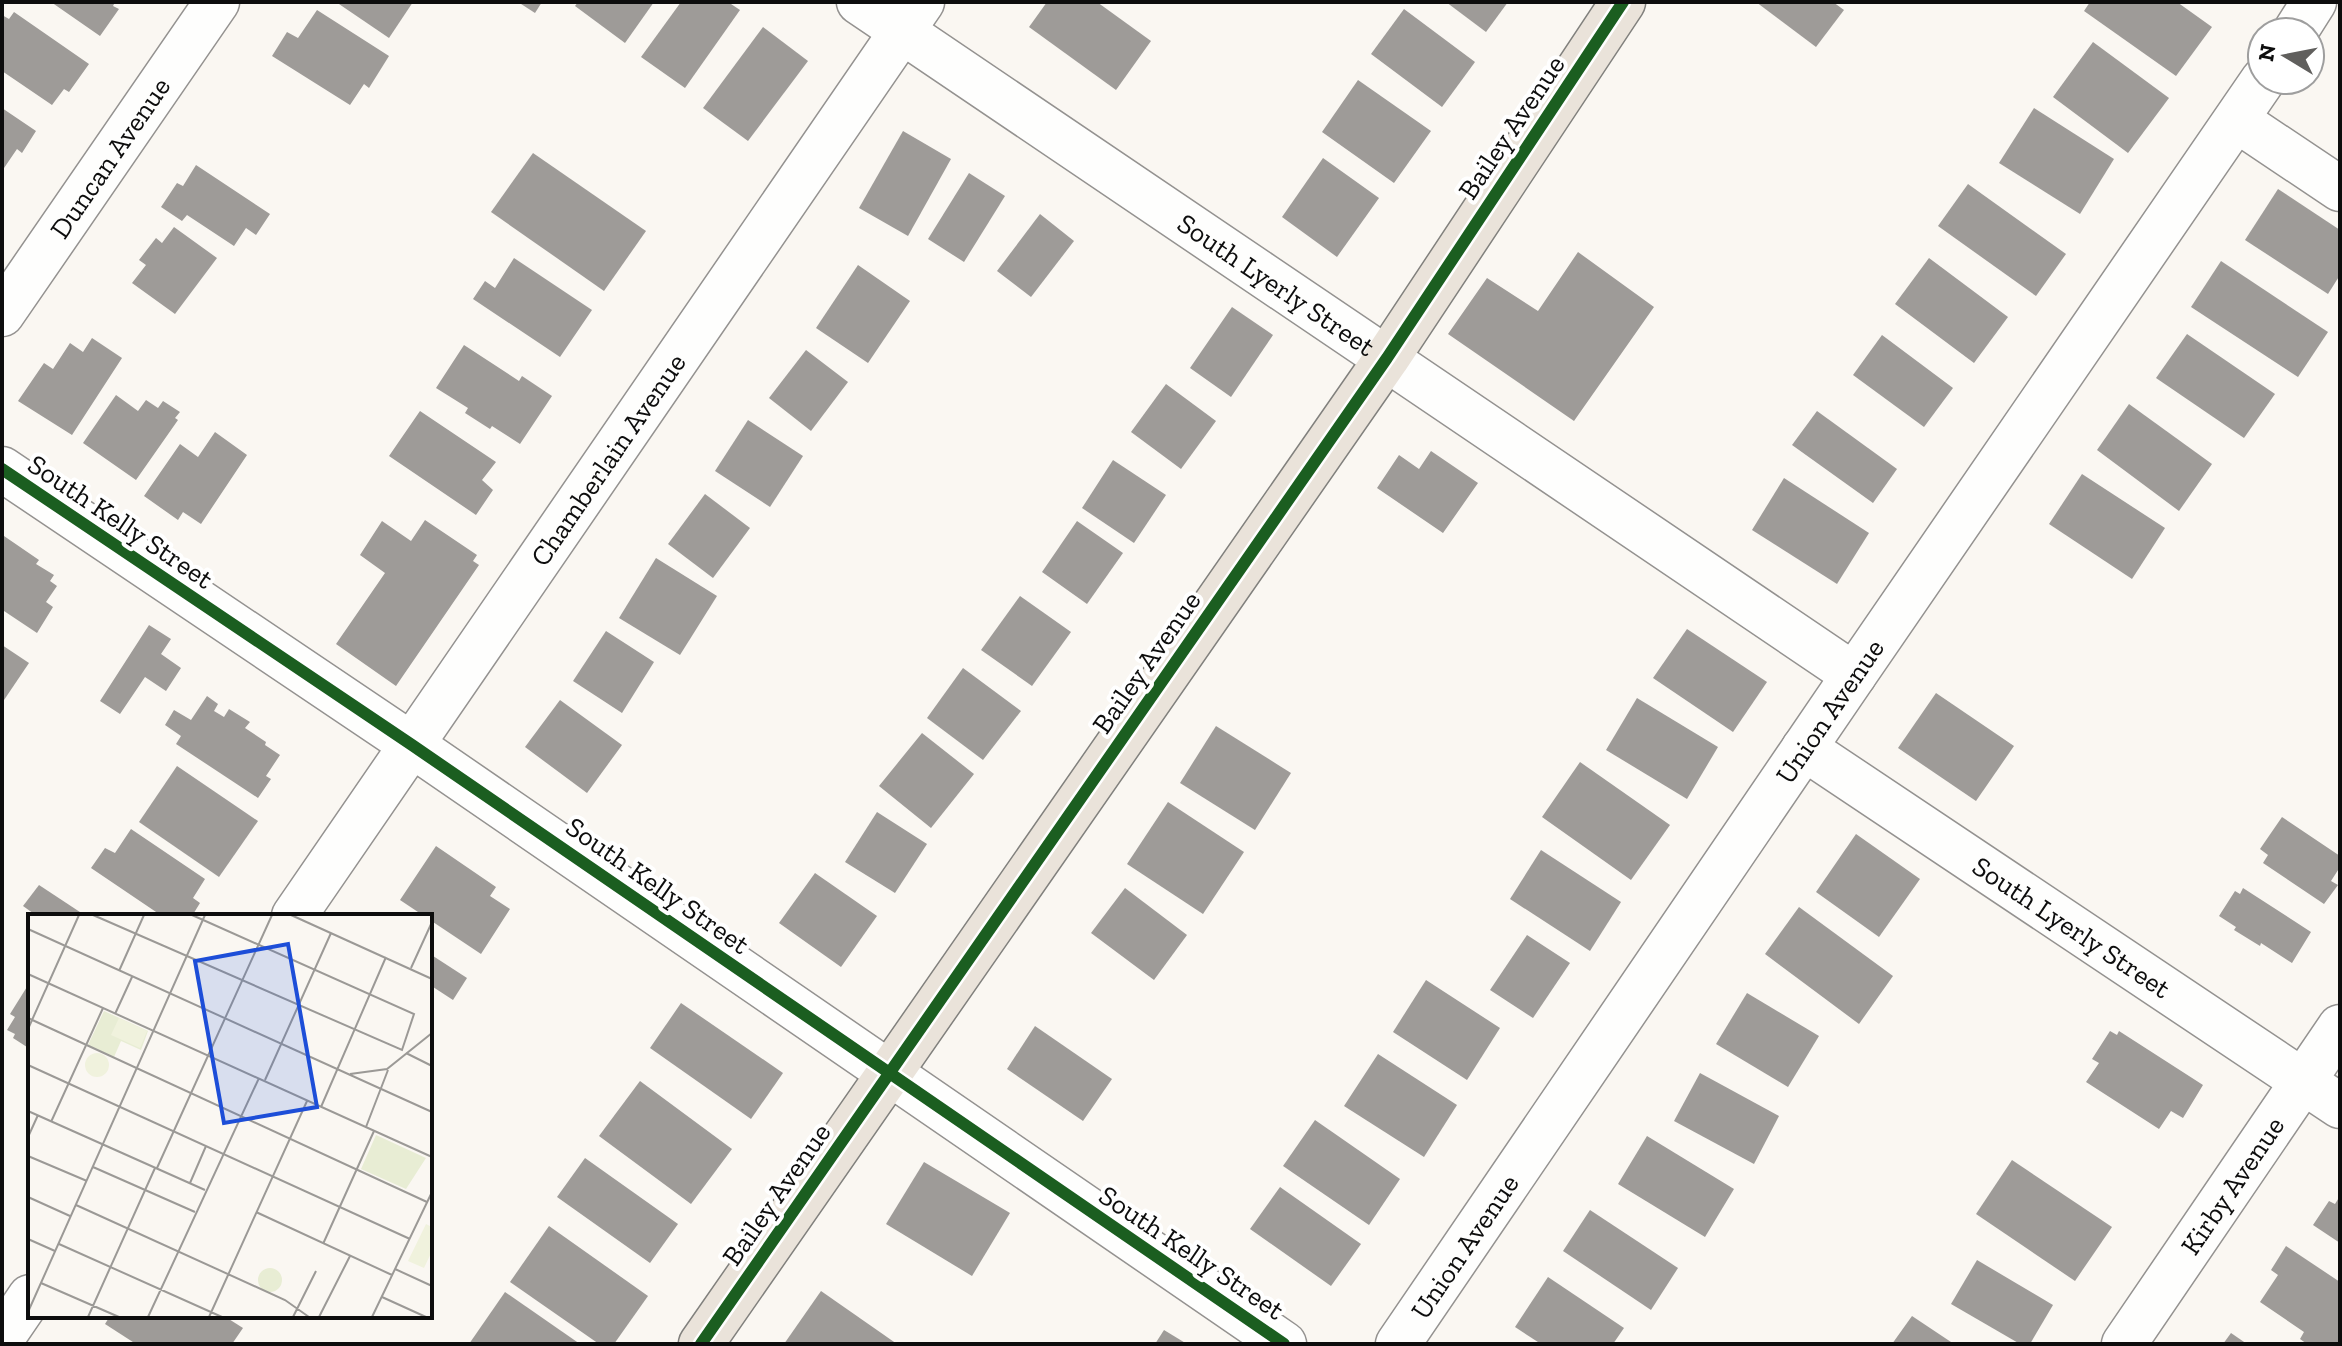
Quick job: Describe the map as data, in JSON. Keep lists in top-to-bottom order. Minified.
{"streets":{"main road":["Bailey Avenue"],"street":["Duncan Avenue","South Lyerly Street","Chamberlain Avenue","South Kelly Street","Union Avenue","Kirby Avenue"]},"crossings":[["Bailey Avenue","South Lyerly Street"],["Bailey Avenue","South Kelly Street"],["South Lyerly Street","Chamberlain Avenue"],["South Lyerly Street","Union Avenue"],["South Lyerly Street","Kirby Avenue"],["Chamberlain Avenue","South Kelly Street"]],"north":"left"}
